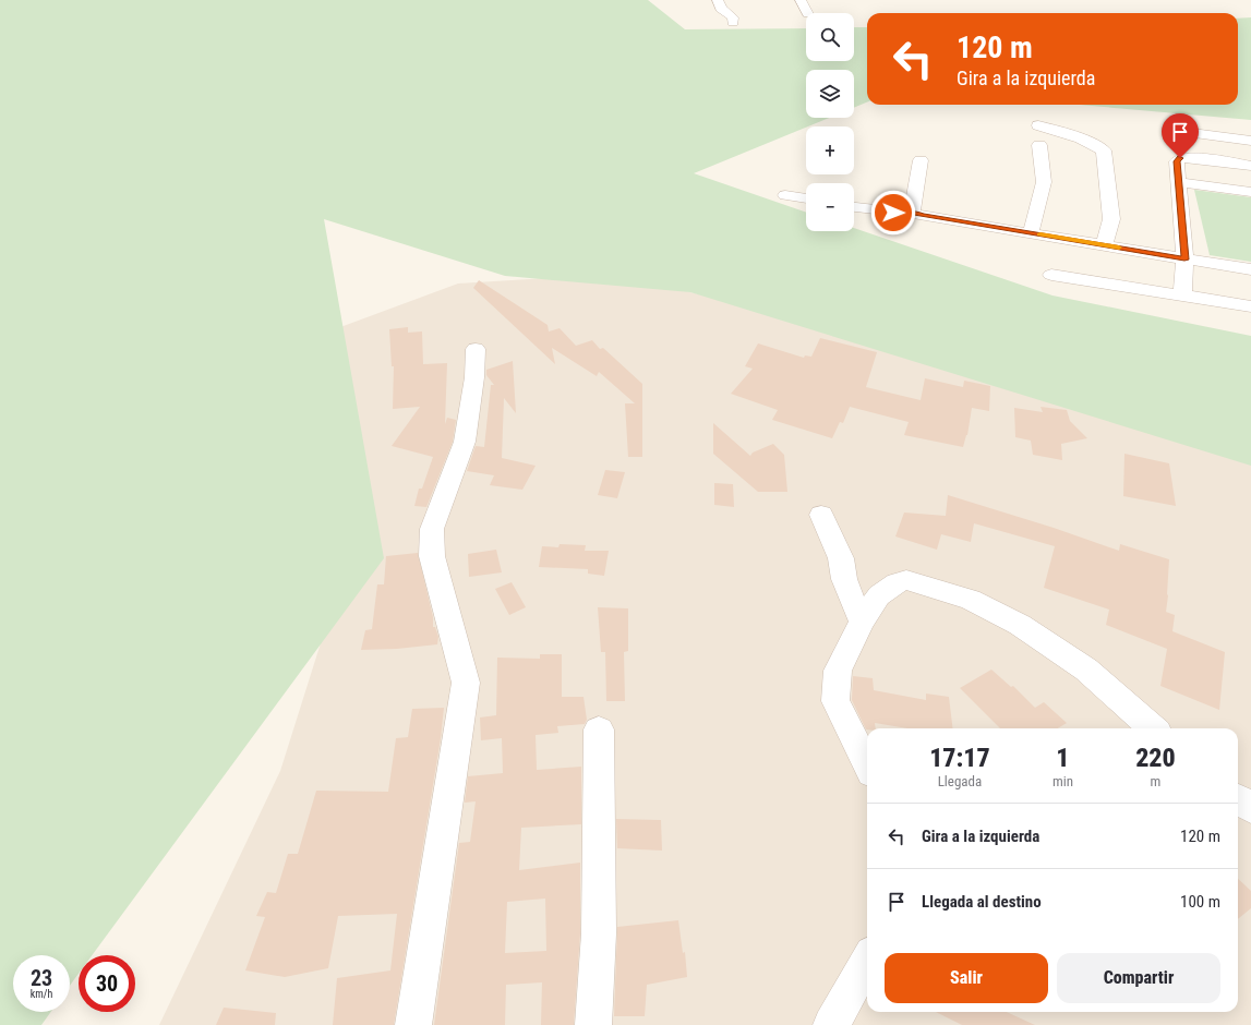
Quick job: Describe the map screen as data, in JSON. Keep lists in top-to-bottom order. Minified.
{"page":{"map_buttons":["+","−"],"turn":["120 m","Gira a la izquierda"],"eta":["17:17","Llegada","1","min","220","m"],"list":[{"name":"Gira a la izquierda","value":"120 m"},{"name":"Llegada al destino","value":"100 m"}],"buttons":["Salir","Compartir"],"speed":"23 km/h","limit":"30"}}
